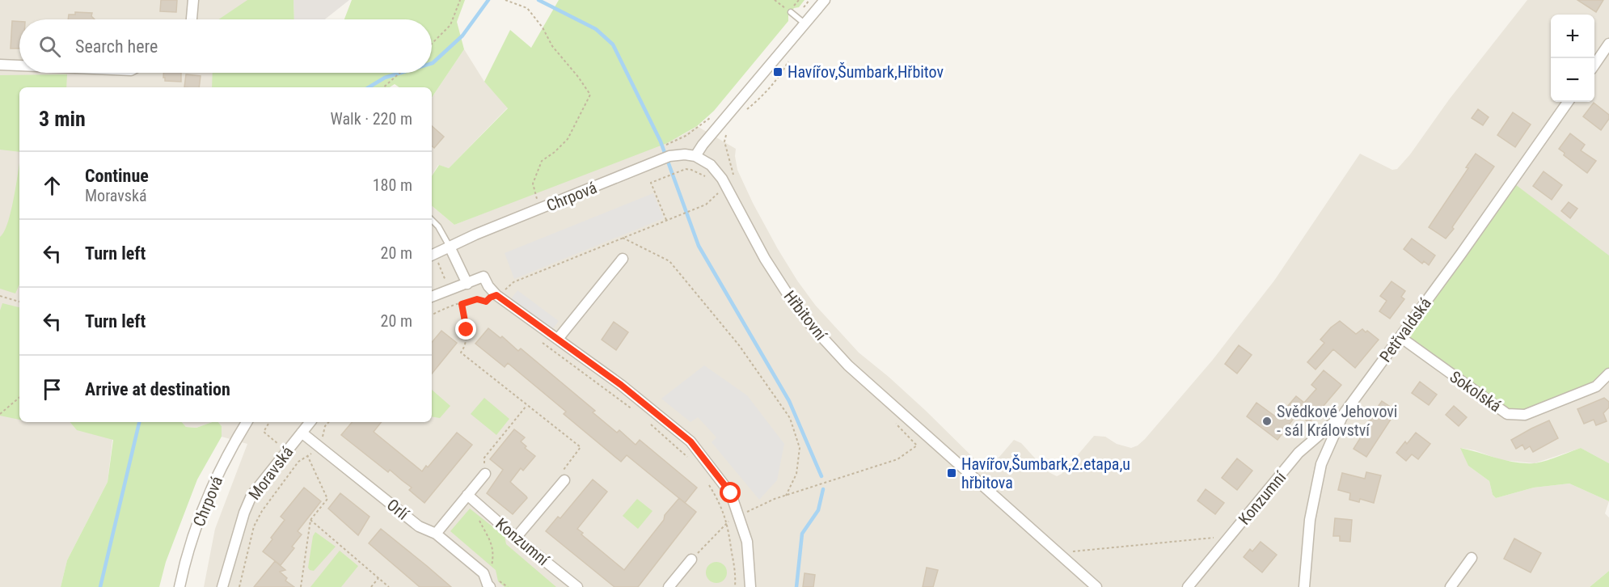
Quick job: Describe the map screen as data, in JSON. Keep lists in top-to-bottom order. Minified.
{"streets":{"street":["Chrpová","Hřbitovní","Petřvaldská","Sokolská","Moravská","Konzumní","Orlí"]},"crossings":[["Chrpová","Hřbitovní"],["Petřvaldská","Sokolská"],["Petřvaldská","Konzumní"],["Moravská","Orlí"]],"places":{"transit":["Havířov,Šumbark,Hřbitov","Havířov,Šumbark,2.etapa,u hřbitova"],"other":["Svědkové Jehovovi - sál Království"]},"page":{"map_buttons":["+","−"],"search":"Search here","heading":["3 min","Walk · 220 m"],"list":[["Continue","Moravská","180 m"],["Turn left","20 m"],["Turn left","20 m"],"Arrive at destination"]}}
